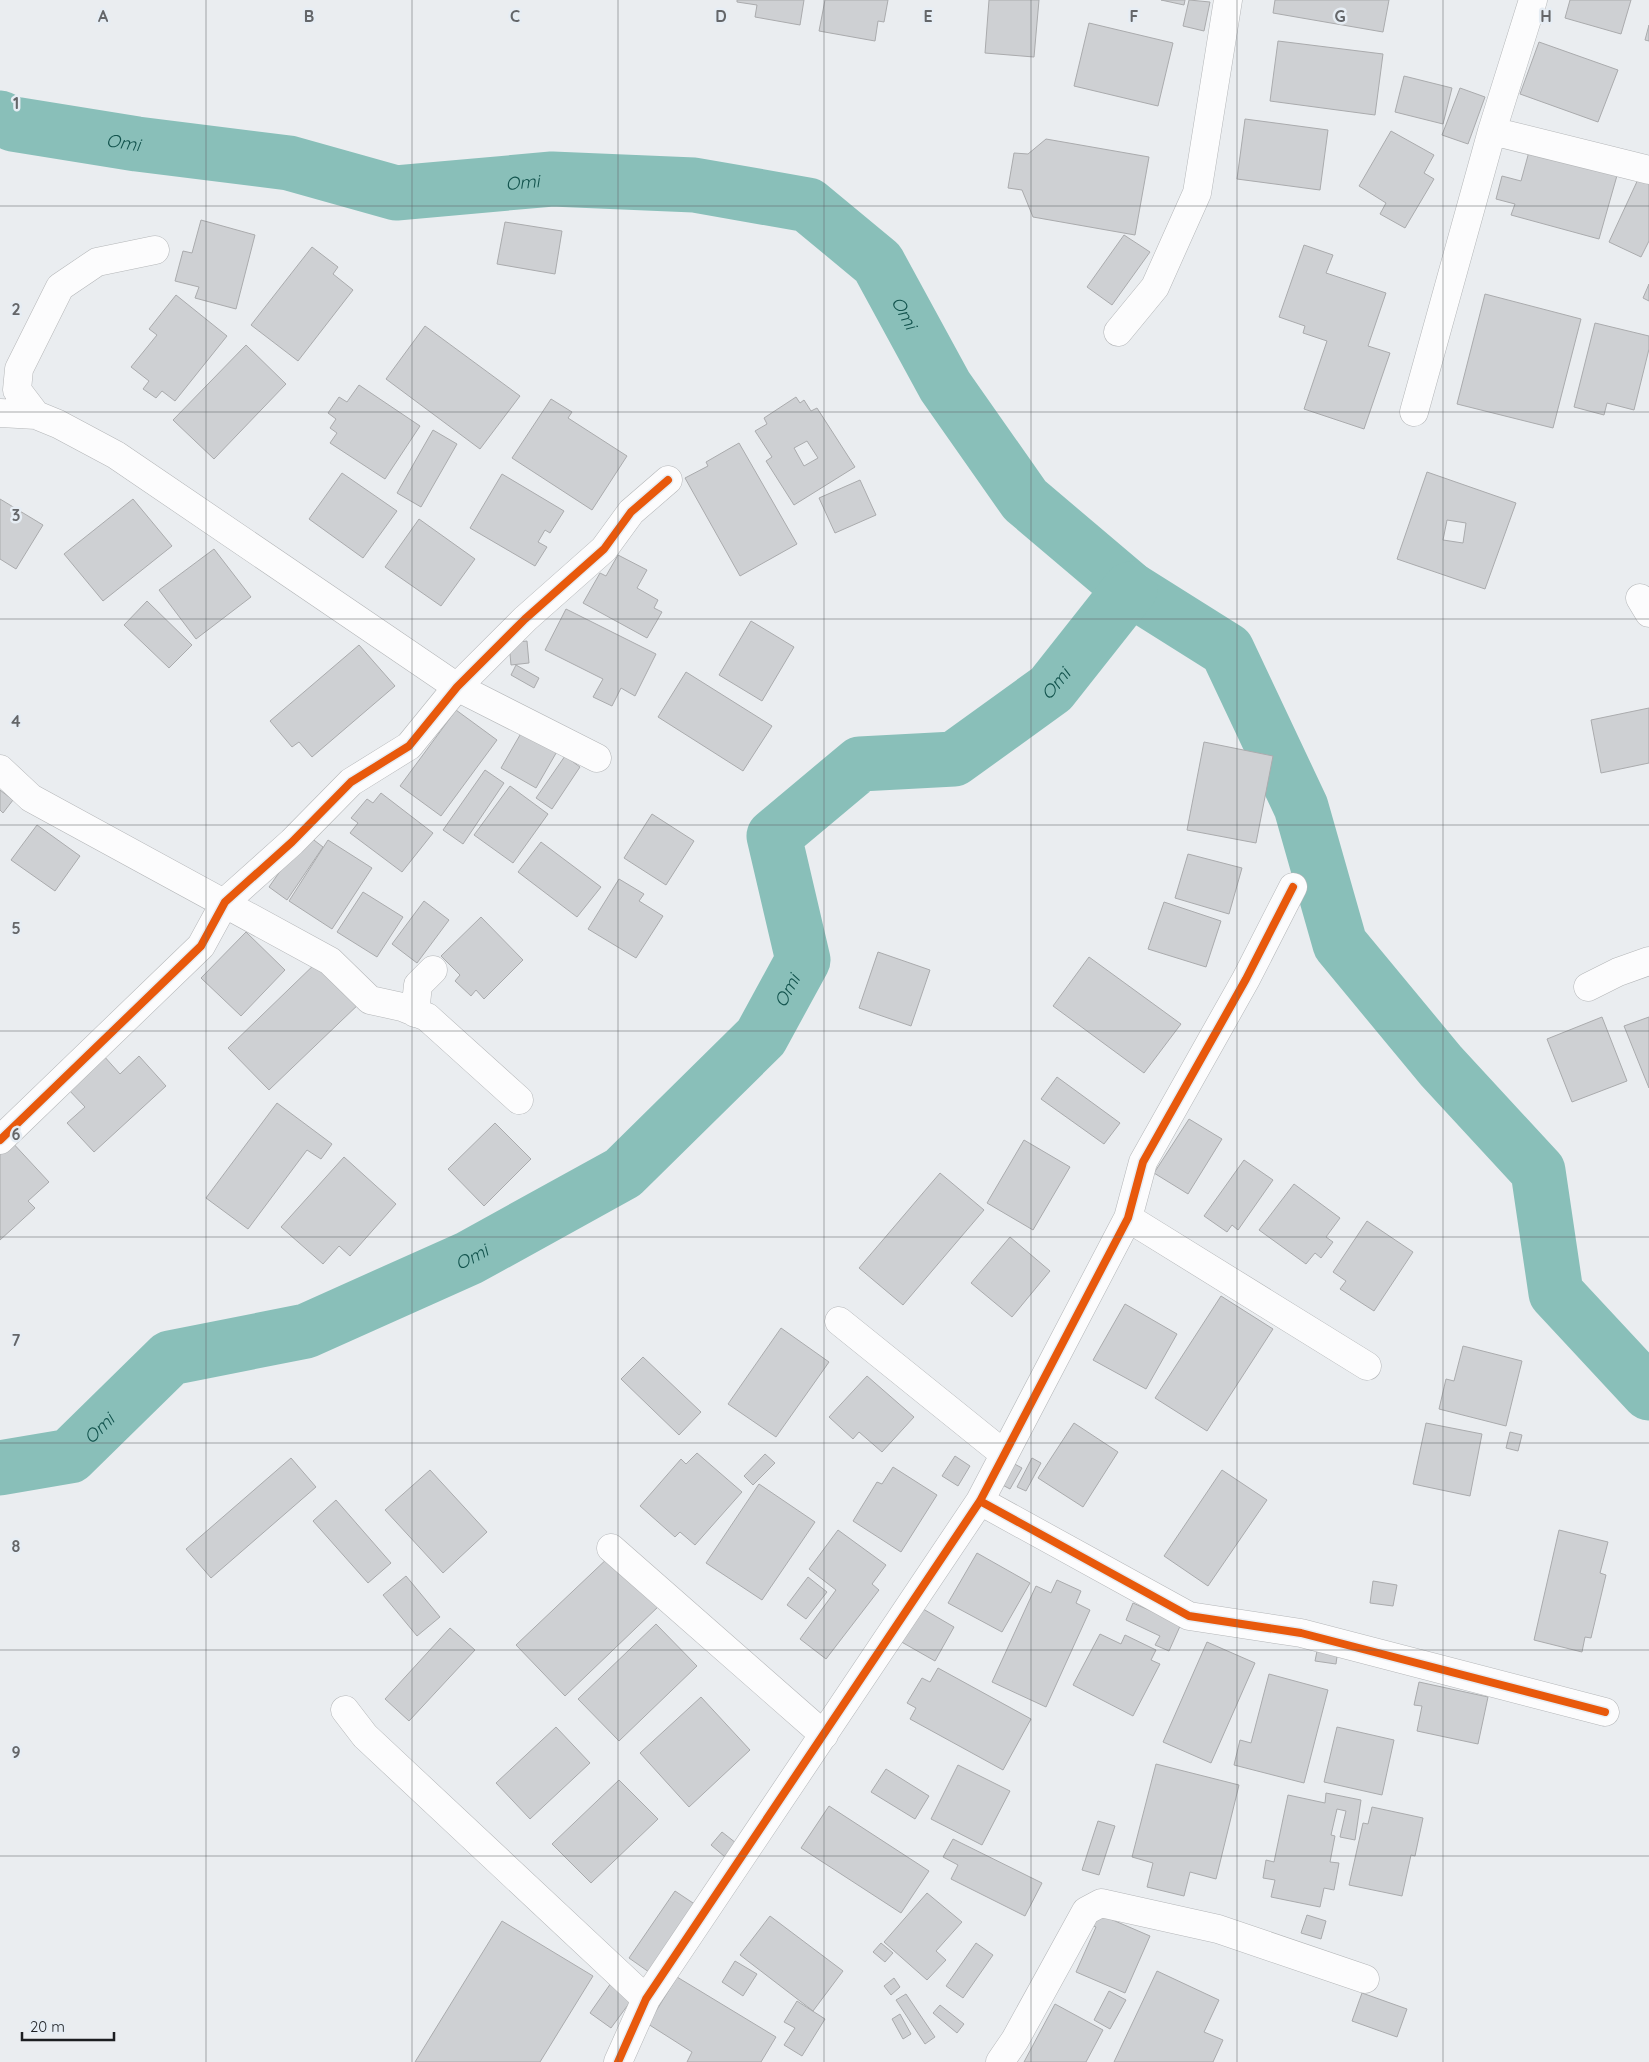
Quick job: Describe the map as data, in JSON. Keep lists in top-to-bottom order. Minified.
{"water":["Omi"],"scale_bar":"20 m","grid":{"columns":["A","B","C","D","E","F","G","H"],"rows":["1","2","3","4","5","6","7","8","9"]}}
